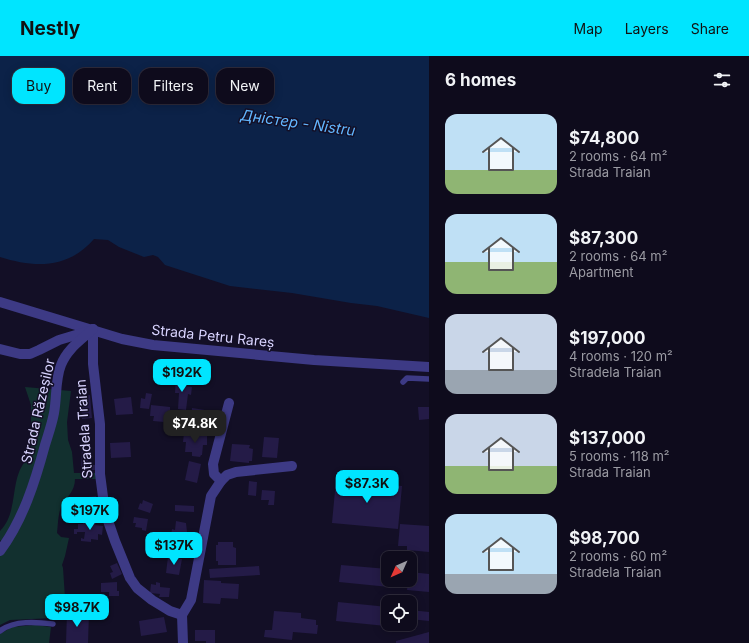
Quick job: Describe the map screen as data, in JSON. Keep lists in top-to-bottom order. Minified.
{"streets":{"street":["Strada Petru Rareș","Strada Răzeșilor","Stradela Traian"]},"crossings":[["Strada Petru Rareș","Strada Răzeșilor"],["Strada Petru Rareș","Stradela Traian"],["Strada Răzeșilor","Stradela Traian"]],"water":["Дністер - Nistru"],"north":"bottom left","page":{"header":"Nestly","nav":["Map","Layers","Share"],"heading":"6 homes","chip":["Buy","Rent","Filters","New"],"list":[{"name":"$74,800","note":"2 rooms · 64 m² · Strada Traian"},{"name":"$87,300","note":"2 rooms · 64 m² · Apartment"},{"name":"$197,000","note":"4 rooms · 120 m² · Stradela Traian"},{"name":"$137,000","note":"5 rooms · 118 m² · Strada Traian"},{"name":"$98,700","note":"2 rooms · 60 m² · Stradela Traian"}],"price":["$192K","$74.8K","$87.3K","$197K","$137K","$98.7K"]}}
